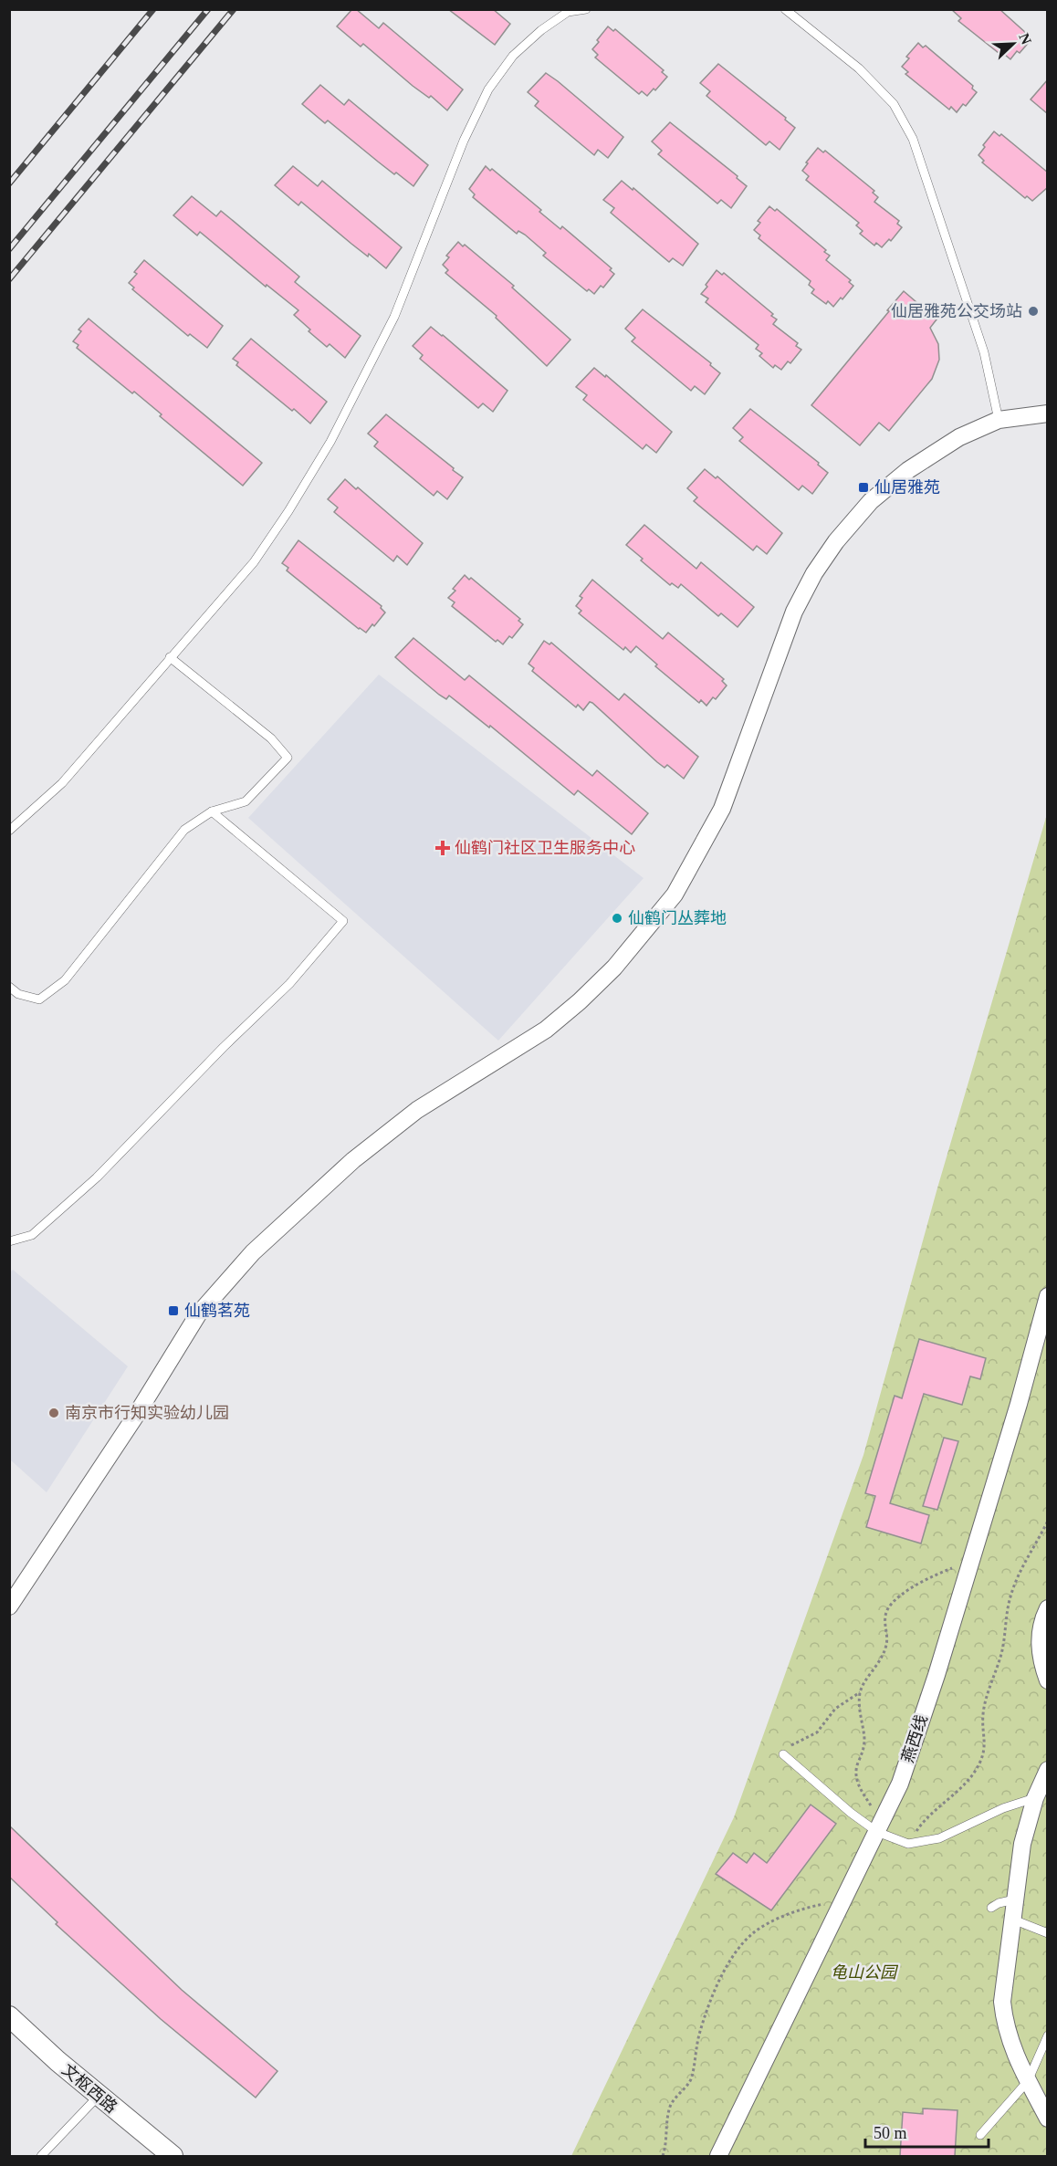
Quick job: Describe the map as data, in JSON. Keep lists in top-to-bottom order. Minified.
{"streets":{"street":["燕西线","文枢西路"]},"parks":["龟山公园"],"places":{"other":["仙居雅苑公交场站","仙鹤门丛葬地","南京市行知实验幼儿园"],"transit":["仙居雅苑","仙鹤茗苑"],"health":["仙鹤门社区卫生服务中心"]},"scale_bar":"50 m","north":"top right"}
